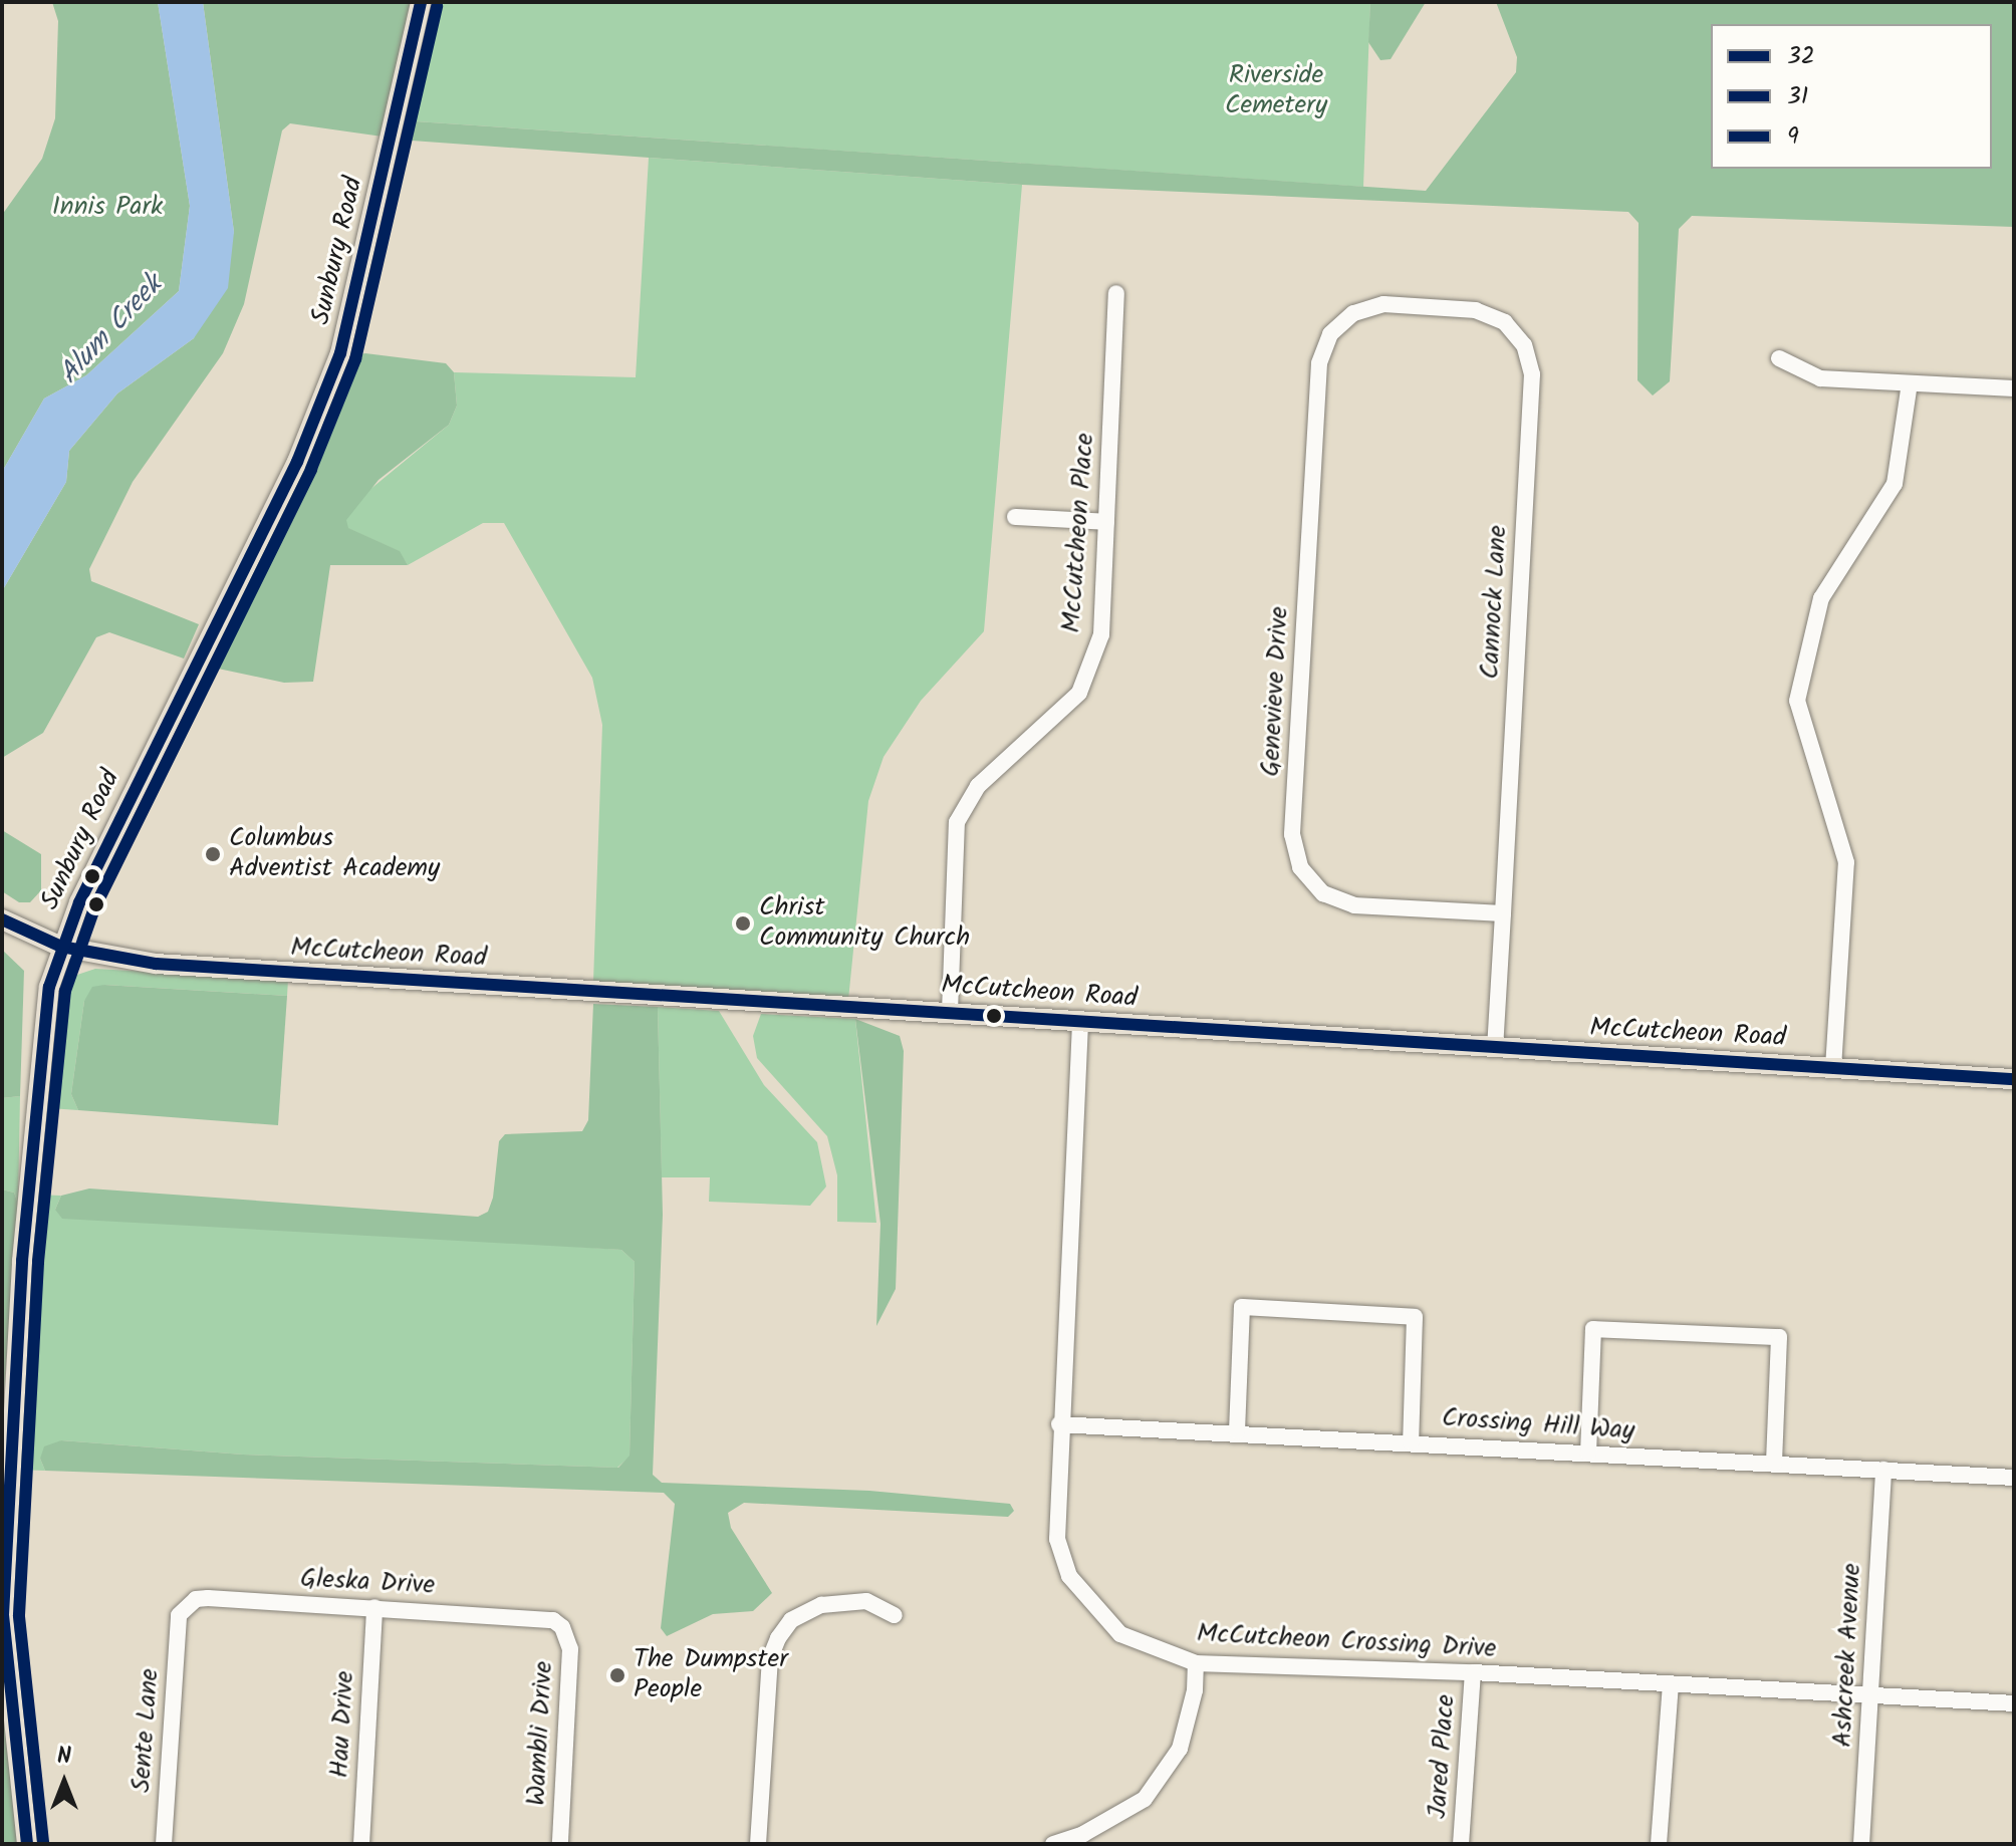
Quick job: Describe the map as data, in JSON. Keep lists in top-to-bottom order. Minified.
{"streets":{"main road":["Sunbury Road","McCutcheon Road"],"street":["McCutcheon Place","Cannock Lane","Genevieve Drive","Crossing Hill Way","Gleska Drive","McCutcheon Crossing Drive","Ashcreek Avenue","Hau Drive","Sente Lane","Wambli Drive","Jared Place"]},"crossings":[["Sunbury Road","McCutcheon Road"],["McCutcheon Place","McCutcheon Road"],["Cannock Lane","Genevieve Drive"],["Cannock Lane","McCutcheon Road"],["McCutcheon Road","McCutcheon Crossing Drive"],["Crossing Hill Way","McCutcheon Crossing Drive"],["Crossing Hill Way","Ashcreek Avenue"],["Gleska Drive","Hau Drive"],["Gleska Drive","Sente Lane"],["Gleska Drive","Wambli Drive"],["McCutcheon Crossing Drive","Ashcreek Avenue"],["McCutcheon Crossing Drive","Jared Place"]],"water":["Alum Creek"],"parks":["Riverside Cemetery","Innis Park"],"places":["Columbus Adventist Academy","Christ Community Church","The Dumpster People"],"lines":["transit line 31","transit line 9","transit line 32"],"legend":["32","31","9"],"north":"top"}
